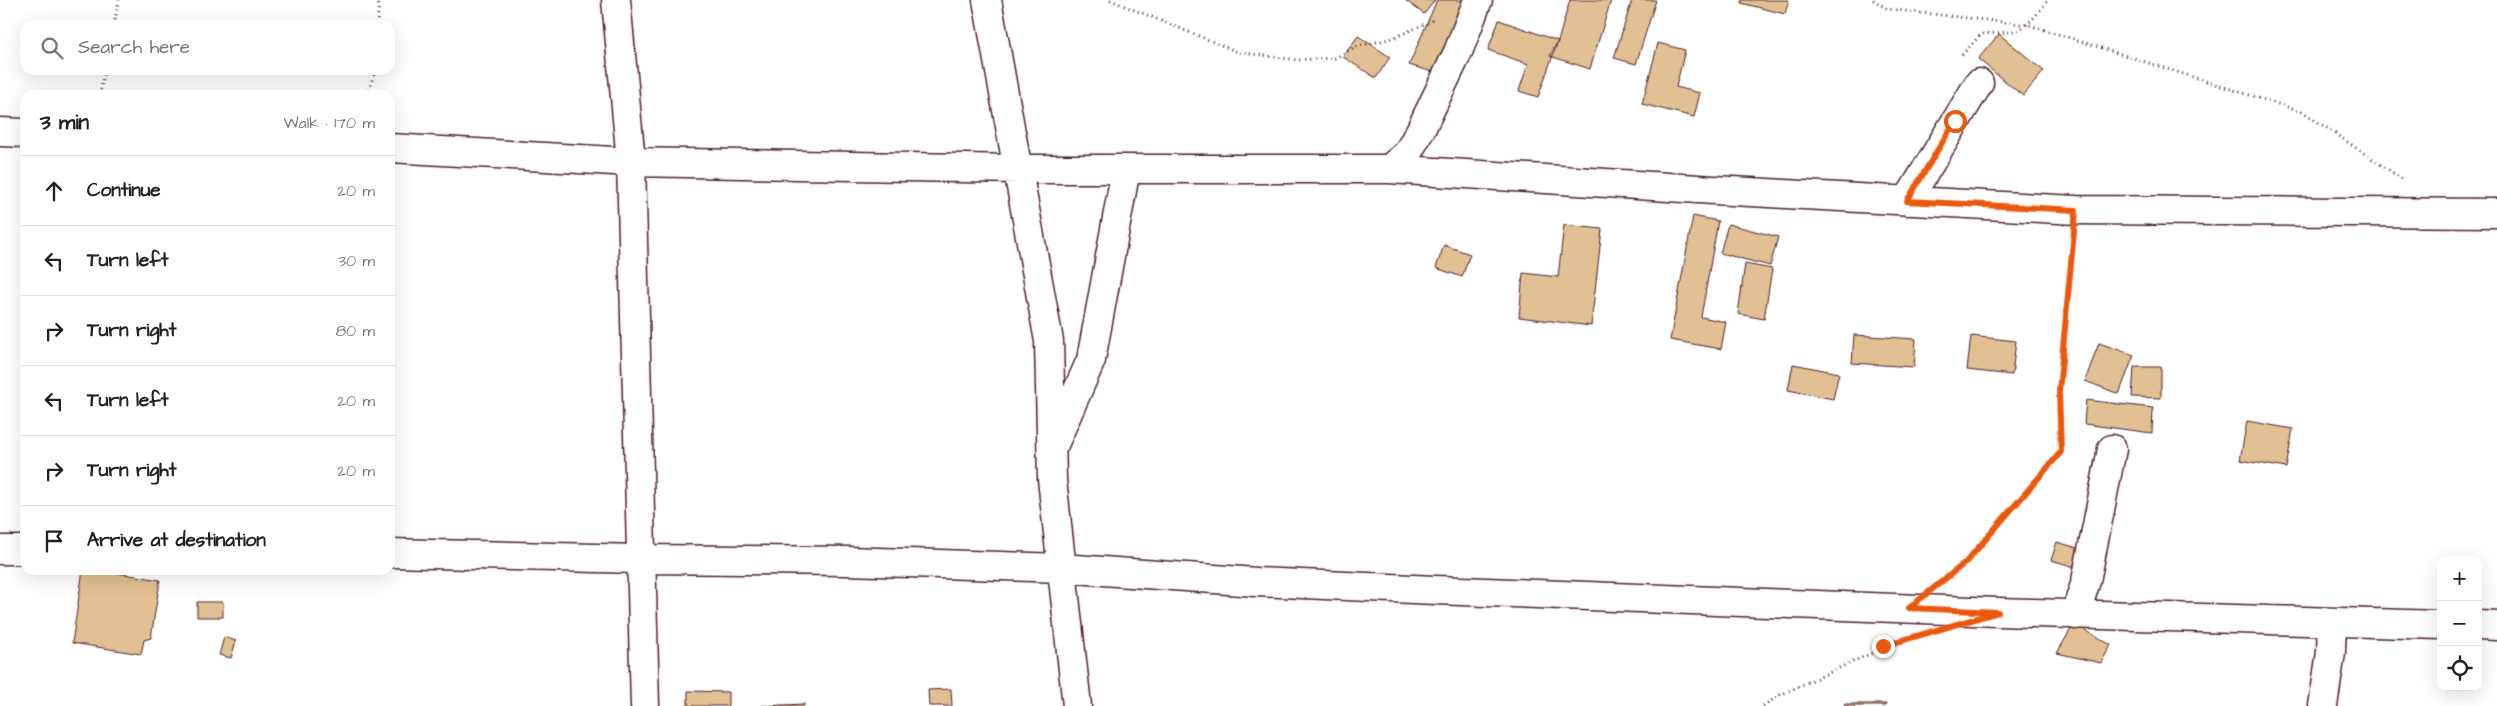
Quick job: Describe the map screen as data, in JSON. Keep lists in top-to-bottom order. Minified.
{"page":{"search":"Search here","heading":["3 min","Walk · 170 m"],"list":[["Continue","20 m"],["Turn left","30 m"],["Turn right","80 m"],["Turn left","20 m"],["Turn right","20 m"],"Arrive at destination"],"map_buttons":["+","−"]}}
